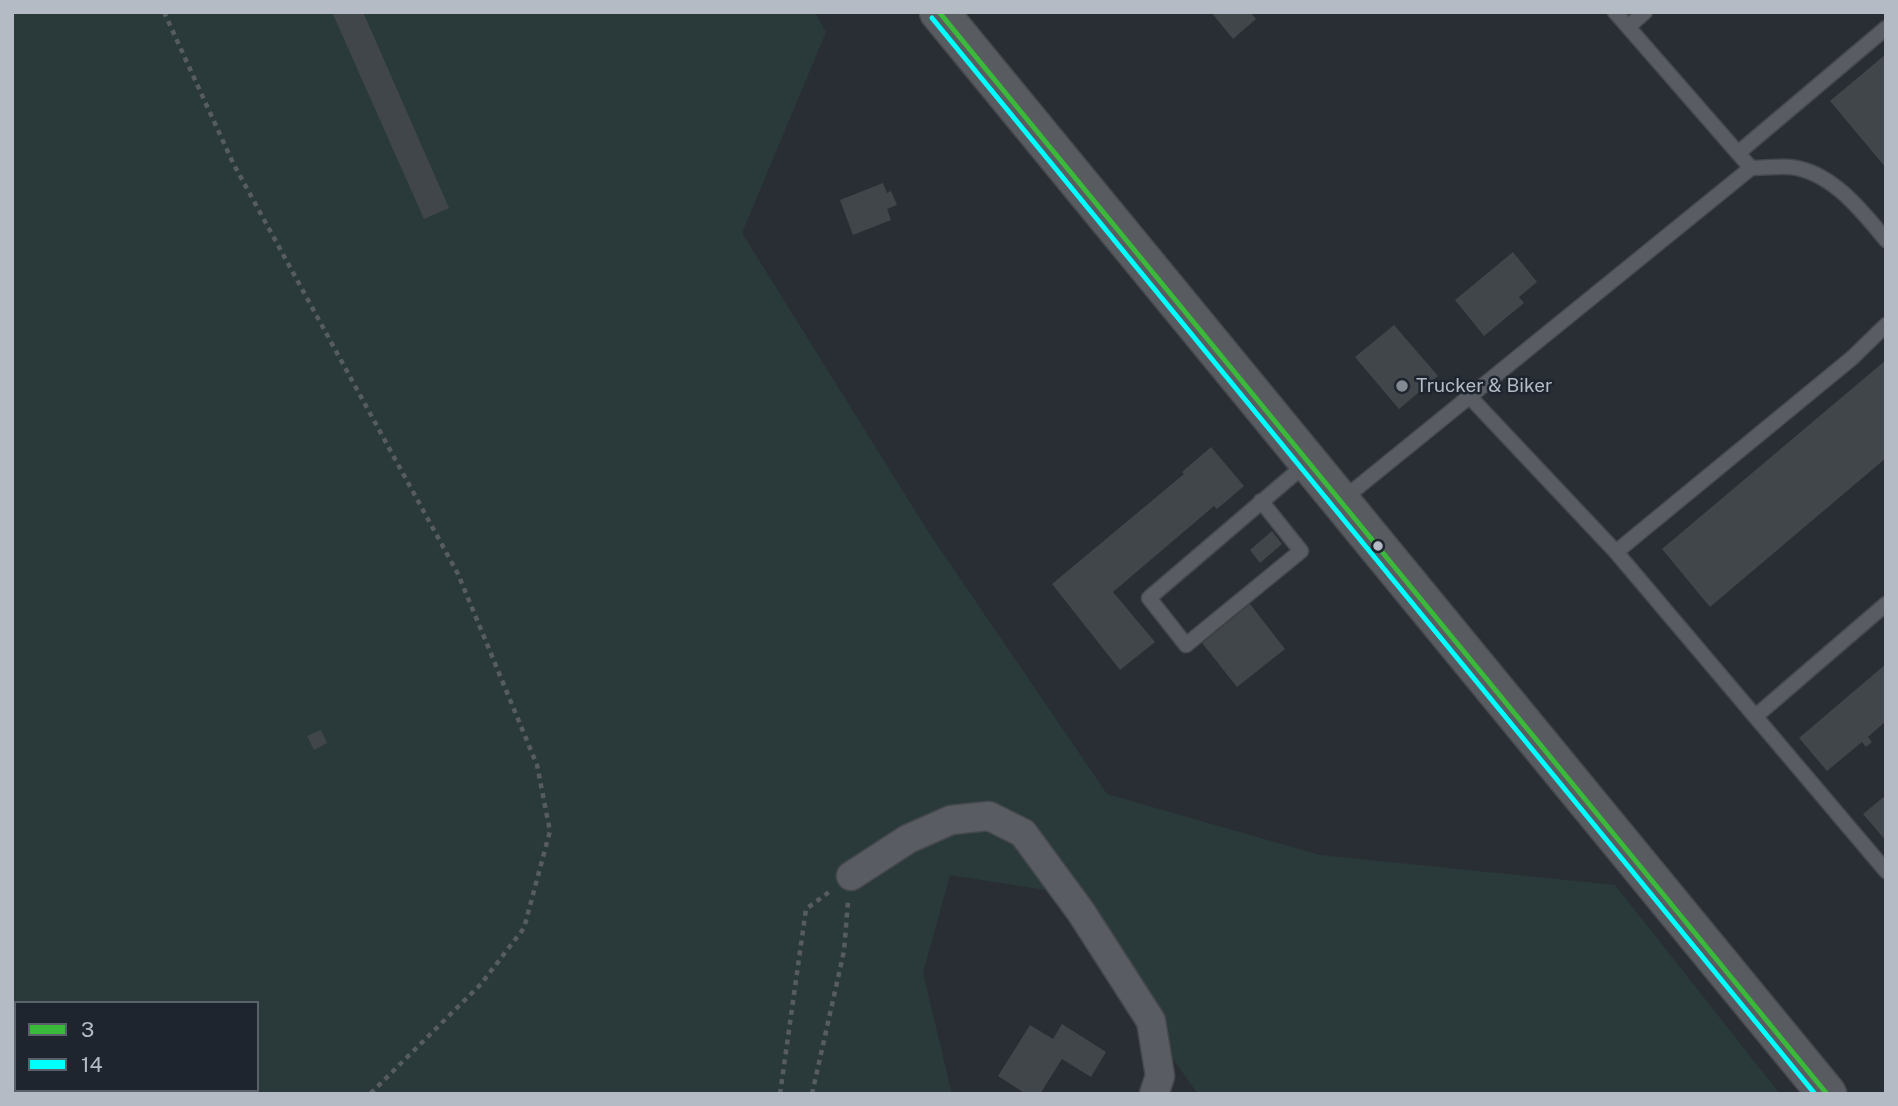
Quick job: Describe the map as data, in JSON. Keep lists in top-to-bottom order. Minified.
{"places":["Trucker & Biker"],"lines":["transit line 3","transit line 14"],"legend":["3","14"]}
